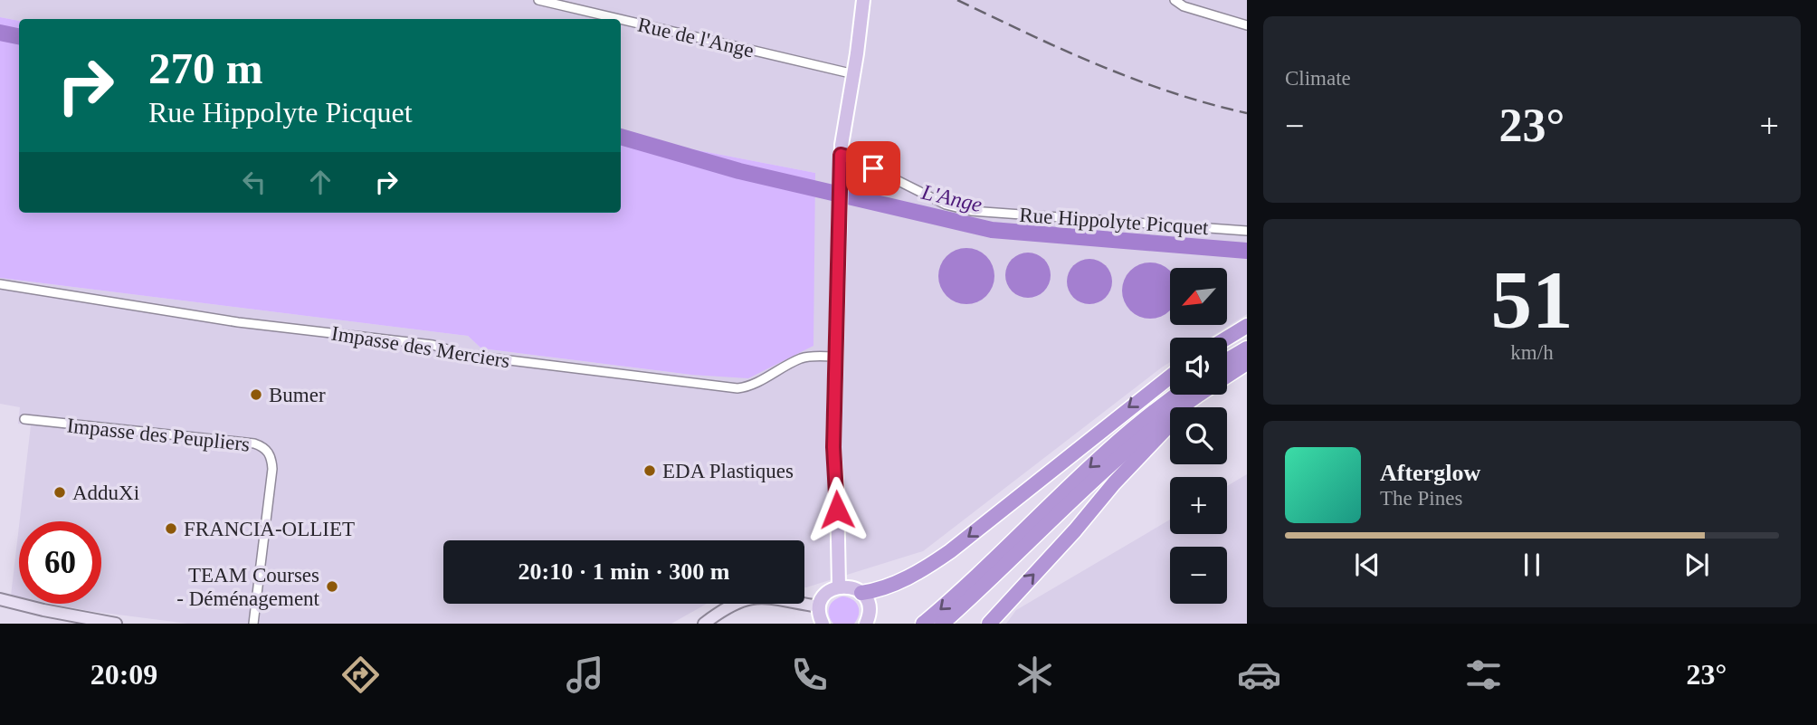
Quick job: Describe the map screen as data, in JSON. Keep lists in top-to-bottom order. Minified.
{"streets":{"street":["Rue de l'Ange","Rue Hippolyte Picquet","Impasse des Merciers","Impasse des Peupliers"]},"water":["L'Ange"],"places":["Bumer","EDA Plastiques","AdduXi","FRANCIA-OLLIET","TEAM Courses - Déménagement"],"north":"bottom left","page":{"tile":["Climate",["51","km/h"]],"turn":["270 m","Rue Hippolyte Picquet"],"heat":["−","23°","+"],"map_buttons":["+","−"],"song":["Afterglow","The Pines"],"limit":"60","trip":"20:10 · 1 min · 300 m","tabs":["20:09","23°"]}}
